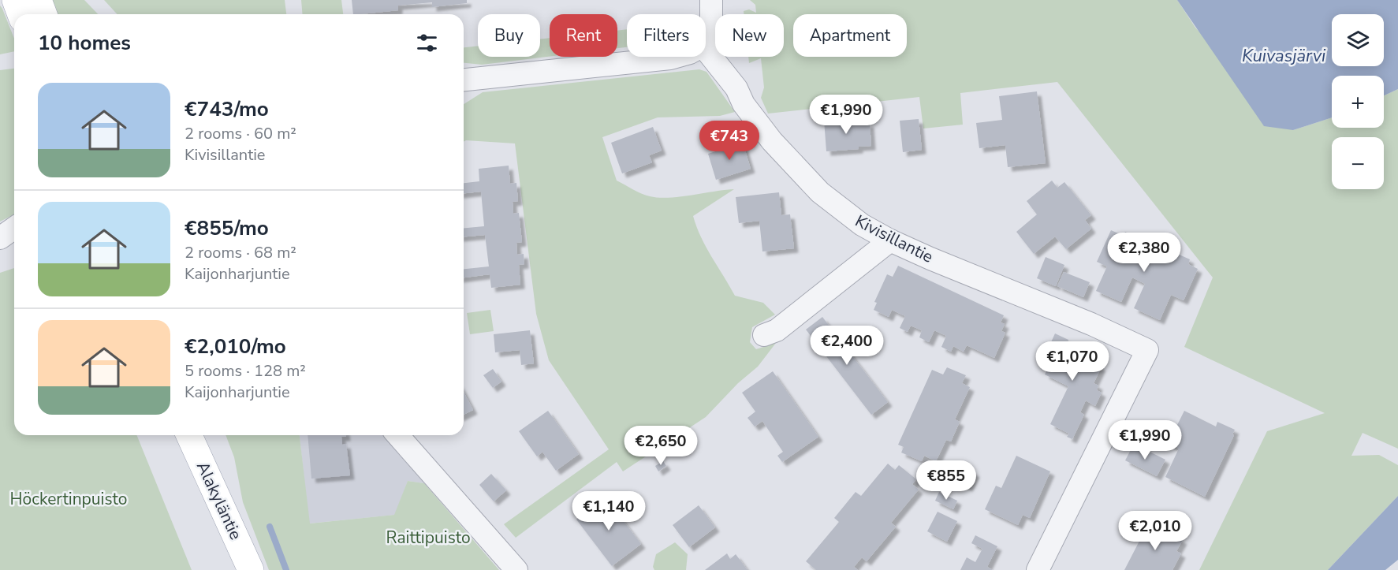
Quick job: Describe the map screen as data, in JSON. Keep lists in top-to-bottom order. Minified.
{"streets":{"main road":["Alakyläntie"],"street":["Kivisillantie"]},"water":["Kuivasjärvi"],"parks":["Höckertinpuisto","Raittipuisto"],"page":{"map_buttons":["+","−"],"chip":["Buy","Rent","Filters","New","Apartment"],"heading":"10 homes","list":[{"name":"€743/mo","note":"2 rooms · 60 m² · Kivisillantie"},{"name":"€855/mo","note":"2 rooms · 68 m² · Kaijonharjuntie"},{"name":"€2,010/mo","note":"5 rooms · 128 m² · Kaijonharjuntie"}],"price":["€1,990","€743","€2,380","€2,400","€1,070","€1,990","€2,650","€855","€1,140","€2,010"]}}
